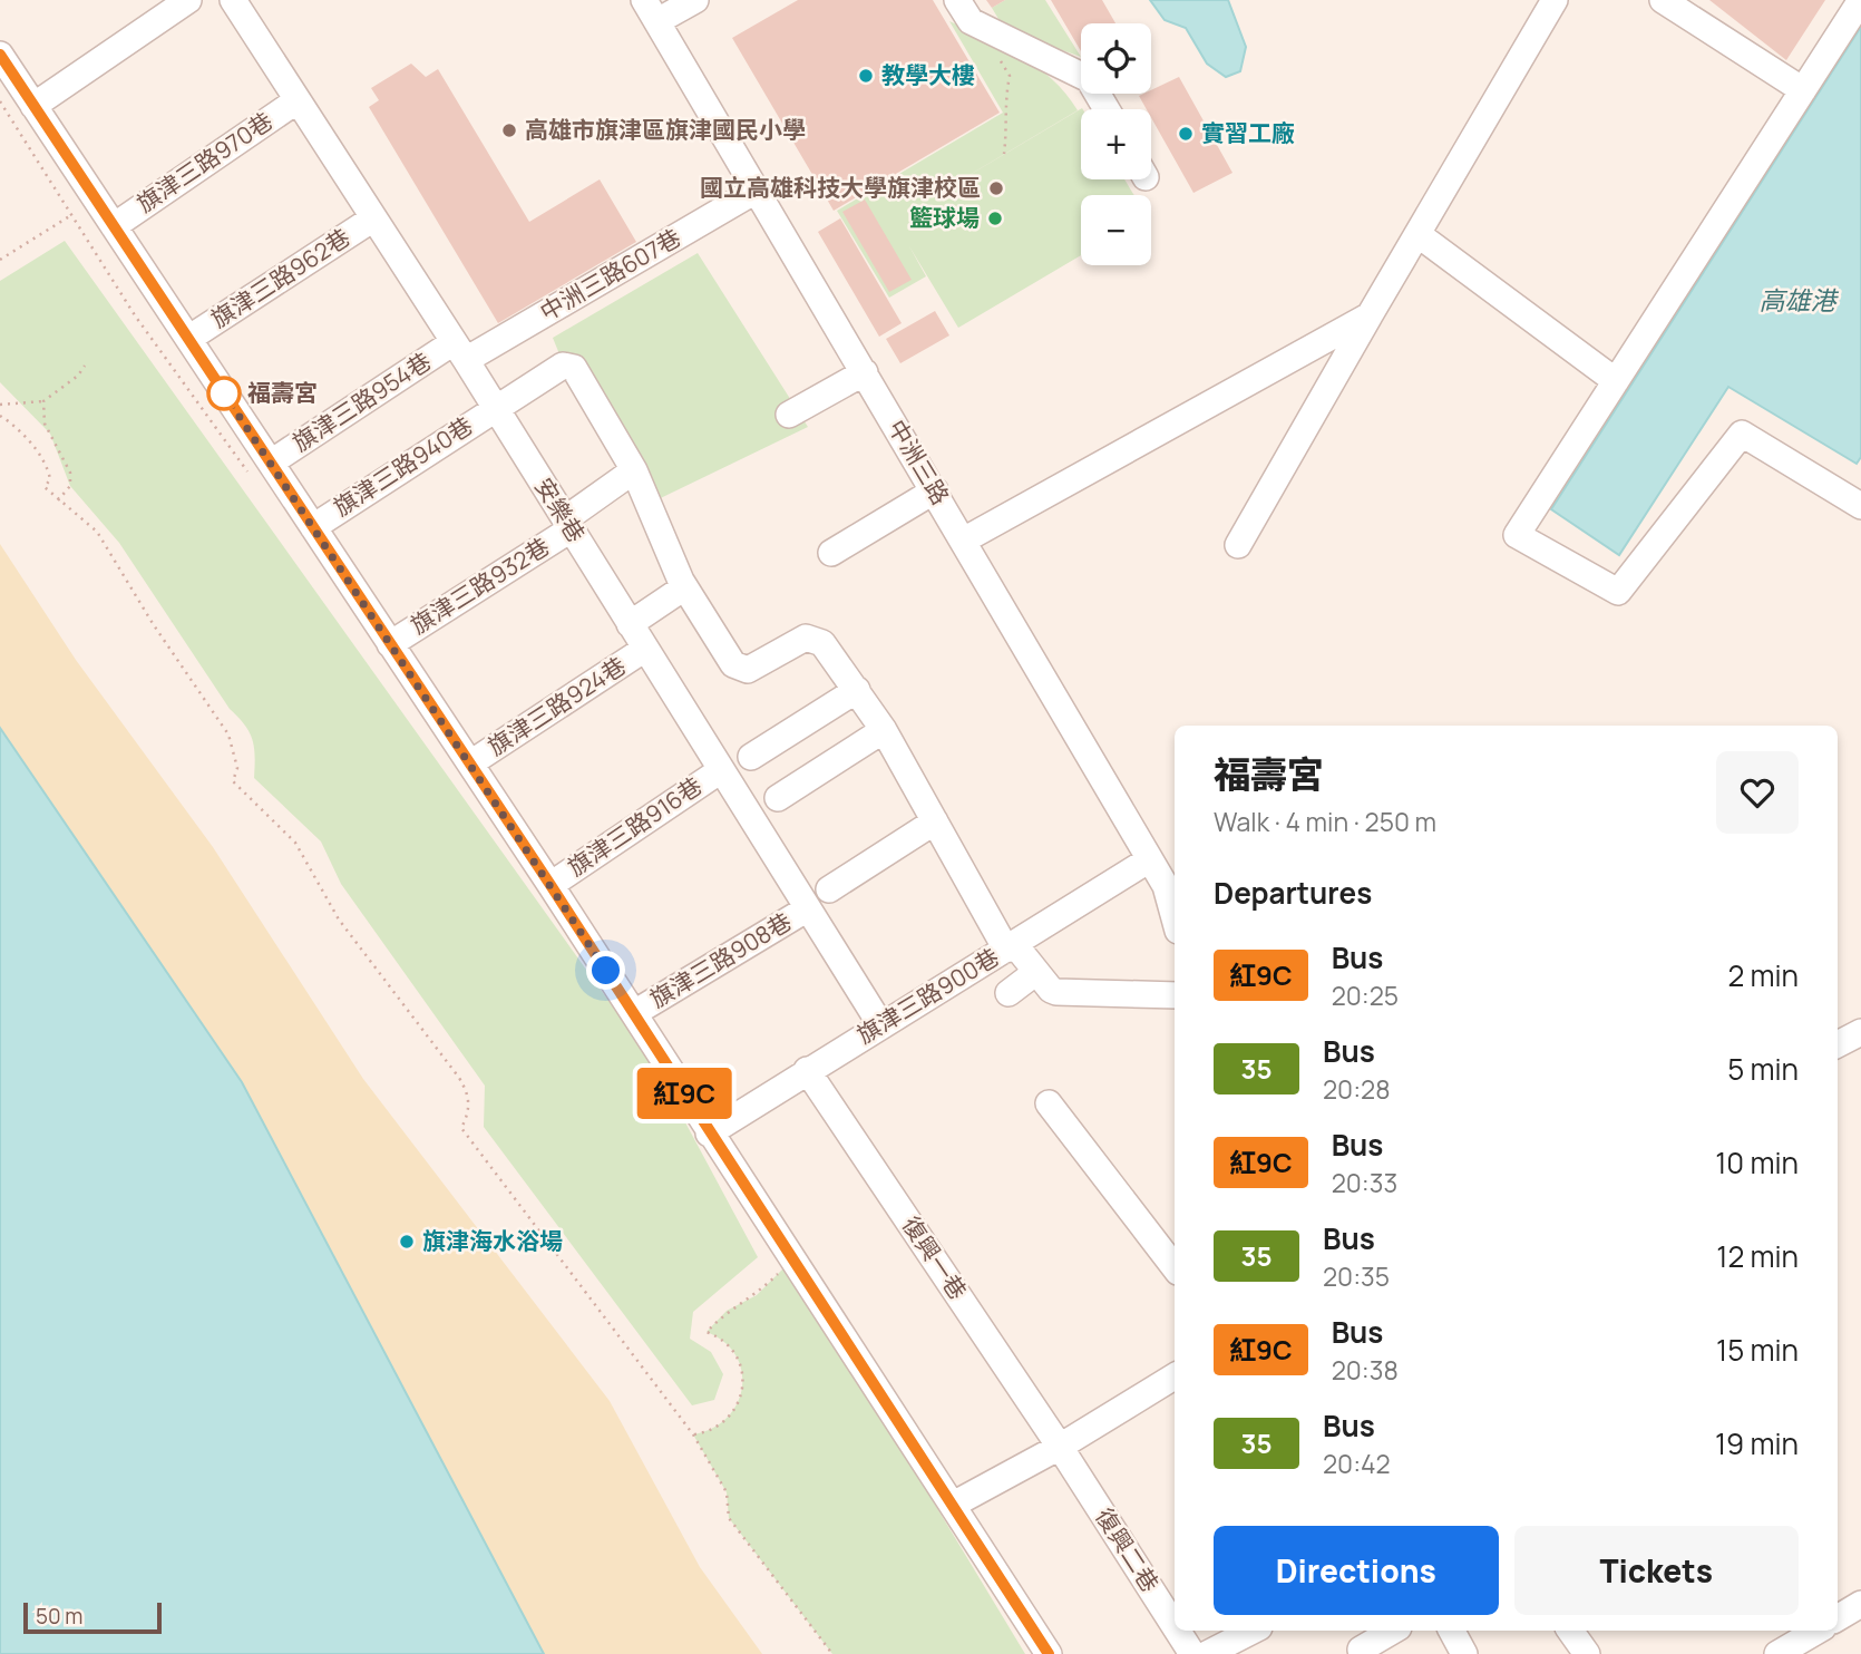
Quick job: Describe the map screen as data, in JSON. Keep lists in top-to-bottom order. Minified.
{"streets":{"street":["旗津三路970巷","中洲三路607巷","旗津三路962巷","旗津三路954巷","中洲三路","旗津三路940巷","安樂巷","旗津三路932巷","旗津三路924巷","旗津三路916巷","旗津三路908巷","旗津三路900巷","復興一巷","復興二巷"]},"crossings":[["旗津三路970巷","安樂巷"],["中洲三路607巷","旗津三路954巷"],["中洲三路607巷","中洲三路"],["中洲三路607巷","安樂巷"],["旗津三路962巷","安樂巷"],["旗津三路954巷","安樂巷"],["中洲三路","旗津三路900巷"],["旗津三路940巷","安樂巷"],["旗津三路940巷","旗津三路932巷"],["安樂巷","旗津三路932巷"],["安樂巷","旗津三路924巷"],["安樂巷","旗津三路916巷"],["安樂巷","旗津三路908巷"],["安樂巷","旗津三路900巷"],["旗津三路900巷","復興一巷"],["復興一巷","復興二巷"]],"water":["高雄港"],"places":["教學大樓","高雄市旗津區旗津國民小學","實習工廠","國立高雄科技大學旗津校區","籃球場","福壽宮","旗津海水浴場"],"lines":["bus line 紅9C"],"scale_bar":"50 m","page":{"on_map":"紅9C","map_buttons":["+","−"],"heading":[["福壽宮","Walk · 4 min · 250 m"],"Departures"],"list":[{"mark":"紅9C","name":"Bus","note":"20:25","value":"2 min"},{"mark":"35","name":"Bus","note":"20:28","value":"5 min"},{"mark":"紅9C","name":"Bus","note":"20:33","value":"10 min"},{"mark":"35","name":"Bus","note":"20:35","value":"12 min"},{"mark":"紅9C","name":"Bus","note":"20:38","value":"15 min"},{"mark":"35","name":"Bus","note":"20:42","value":"19 min"}],"buttons":["Directions","Tickets"],"scale":"50 m"}}
